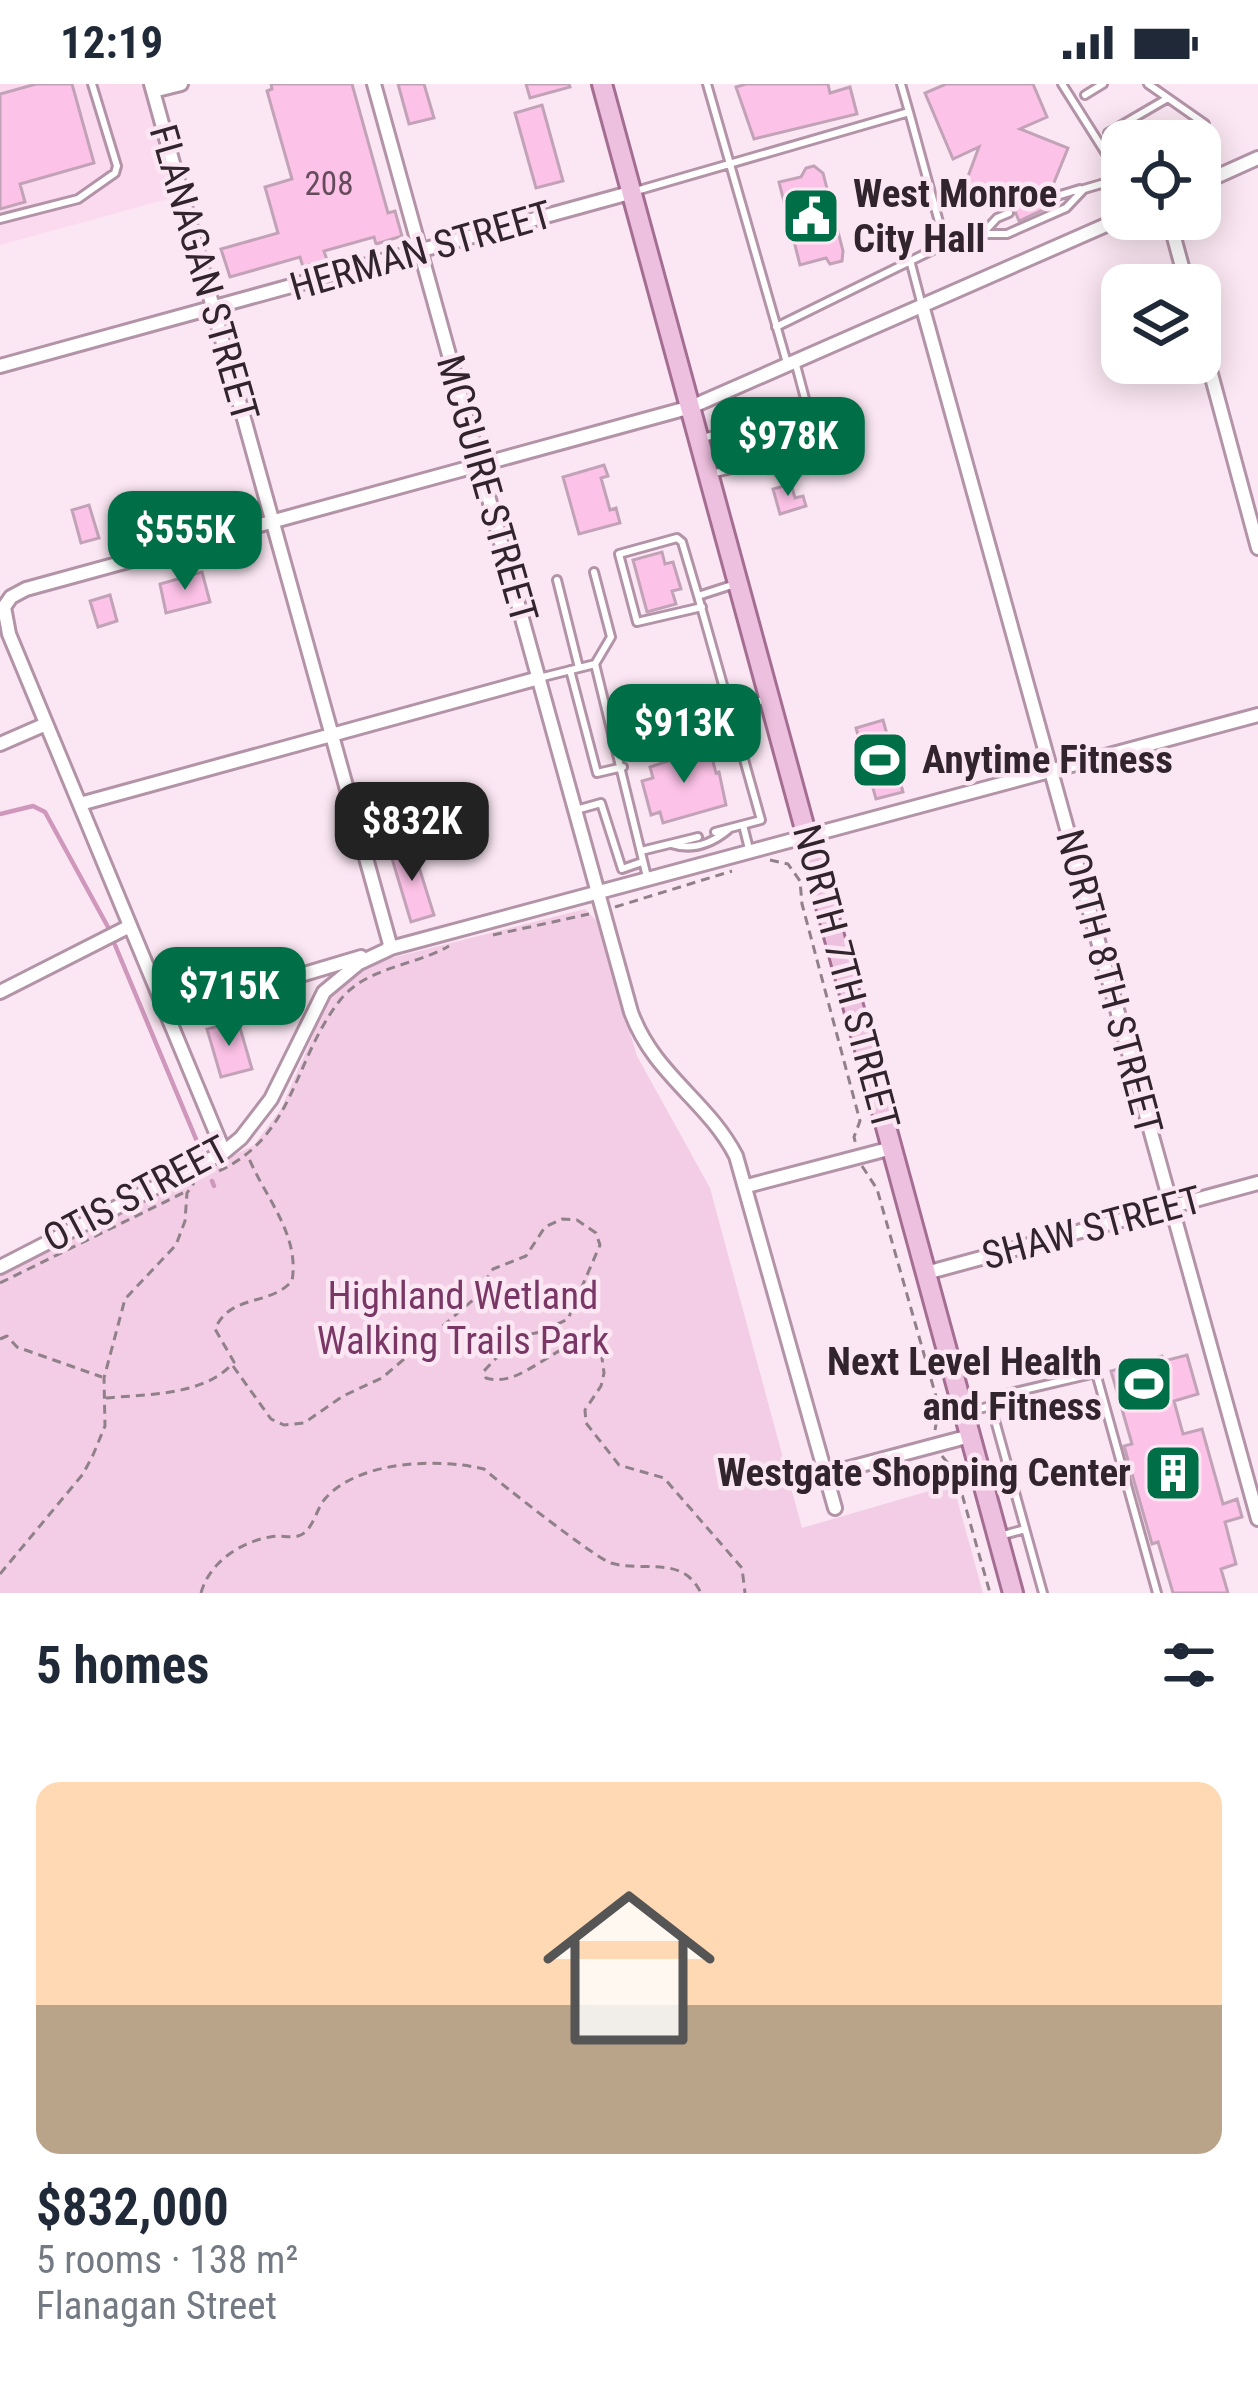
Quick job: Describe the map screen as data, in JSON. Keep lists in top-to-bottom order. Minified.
{"streets":{"main road":["NORTH 7TH STREET"],"street":["HERMAN STREET","FLANAGAN STREET","MCGUIRE STREET","NORTH 8TH STREET","OTIS STREET","SHAW STREET"]},"crossings":[["HERMAN STREET","FLANAGAN STREET"],["HERMAN STREET","MCGUIRE STREET"],["HERMAN STREET","NORTH 7TH STREET"],["FLANAGAN STREET","OTIS STREET"],["MCGUIRE STREET","OTIS STREET"],["NORTH 7TH STREET","OTIS STREET"],["NORTH 7TH STREET","SHAW STREET"],["NORTH 8TH STREET","OTIS STREET"],["NORTH 8TH STREET","SHAW STREET"]],"parks":["Highland Wetland Walking Trails Park"],"places":{"public building":["West Monroe City Hall"],"sports":["Anytime Fitness","Next Level Health and Fitness"],"building":["Westgate Shopping Center"]},"house_numbers":["208"],"page":{"status":"12:19","price":["$978K","$555K","$913K","$832K","$715K"],"heading":"5 homes","list":[{"name":"$832,000","note":"5 rooms · 138 m² · Flanagan Street"}]}}
